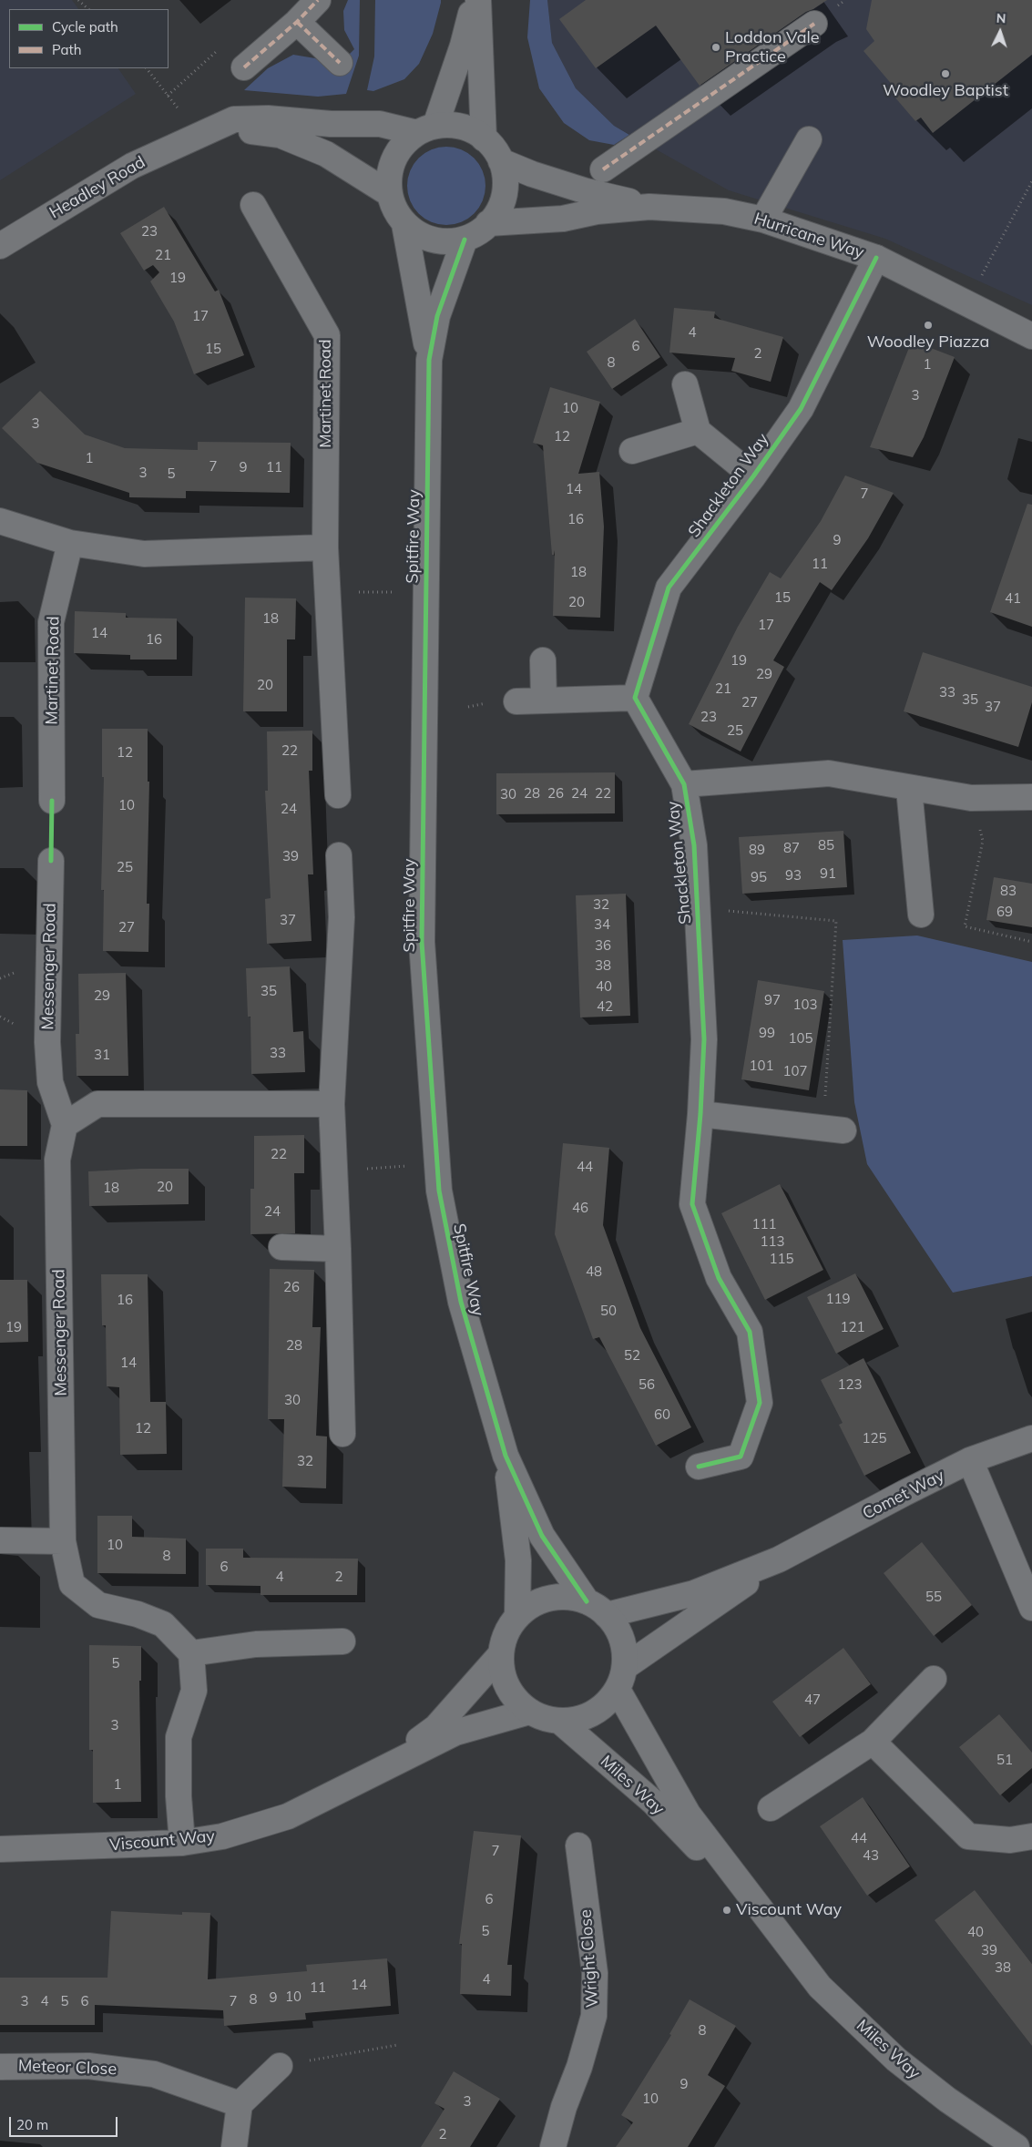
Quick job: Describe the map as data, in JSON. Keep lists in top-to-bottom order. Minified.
{"streets":{"street":["Headley Road","Hurricane Way","Martinet Road","Shackleton Way","Spitfire Way","Messenger Road","Comet Way","Miles Way","Viscount Way","Wright Close","Meteor Close"]},"crossings":[["Headley Road","Hurricane Way"],["Headley Road","Spitfire Way"],["Hurricane Way","Shackleton Way"],["Hurricane Way","Spitfire Way"],["Spitfire Way","Comet Way"],["Spitfire Way","Miles Way"],["Spitfire Way","Viscount Way"],["Comet Way","Miles Way"],["Comet Way","Viscount Way"],["Miles Way","Viscount Way"]],"places":["Loddon Vale Practice","Woodley Baptist","Woodley Piazza","Viscount Way"],"house_numbers":["23","21","19","17","4","6","15","2","8","1","3","10","3","12","1","7","9","11","3","5","14","7","16","9","11","18","15","41","20","18","17","14","16","19","29","20","21","33","35","27","37","23","25","22","12","28","26","24","22","30","10","24","85","87","89","39","25","91","93","95","83","32","69","37","34","27","36","38","40","35","29","97","103","42","99","105","33","31","101","107","22","44","20","18","46","24","111","113","115","48","26","119","16","50","19","121","28","52","14","56","123","30","60","12","125","32","10","8","6","4","2","55","5","47","3","51","1","44","7","43","6","5","40","39","38","4","14","11","10","9","8","3","4","5","6","7","8","9","10","3","2"],"legend":["Cycle path","Path"],"scale_bar":"20 m","north":"top"}
